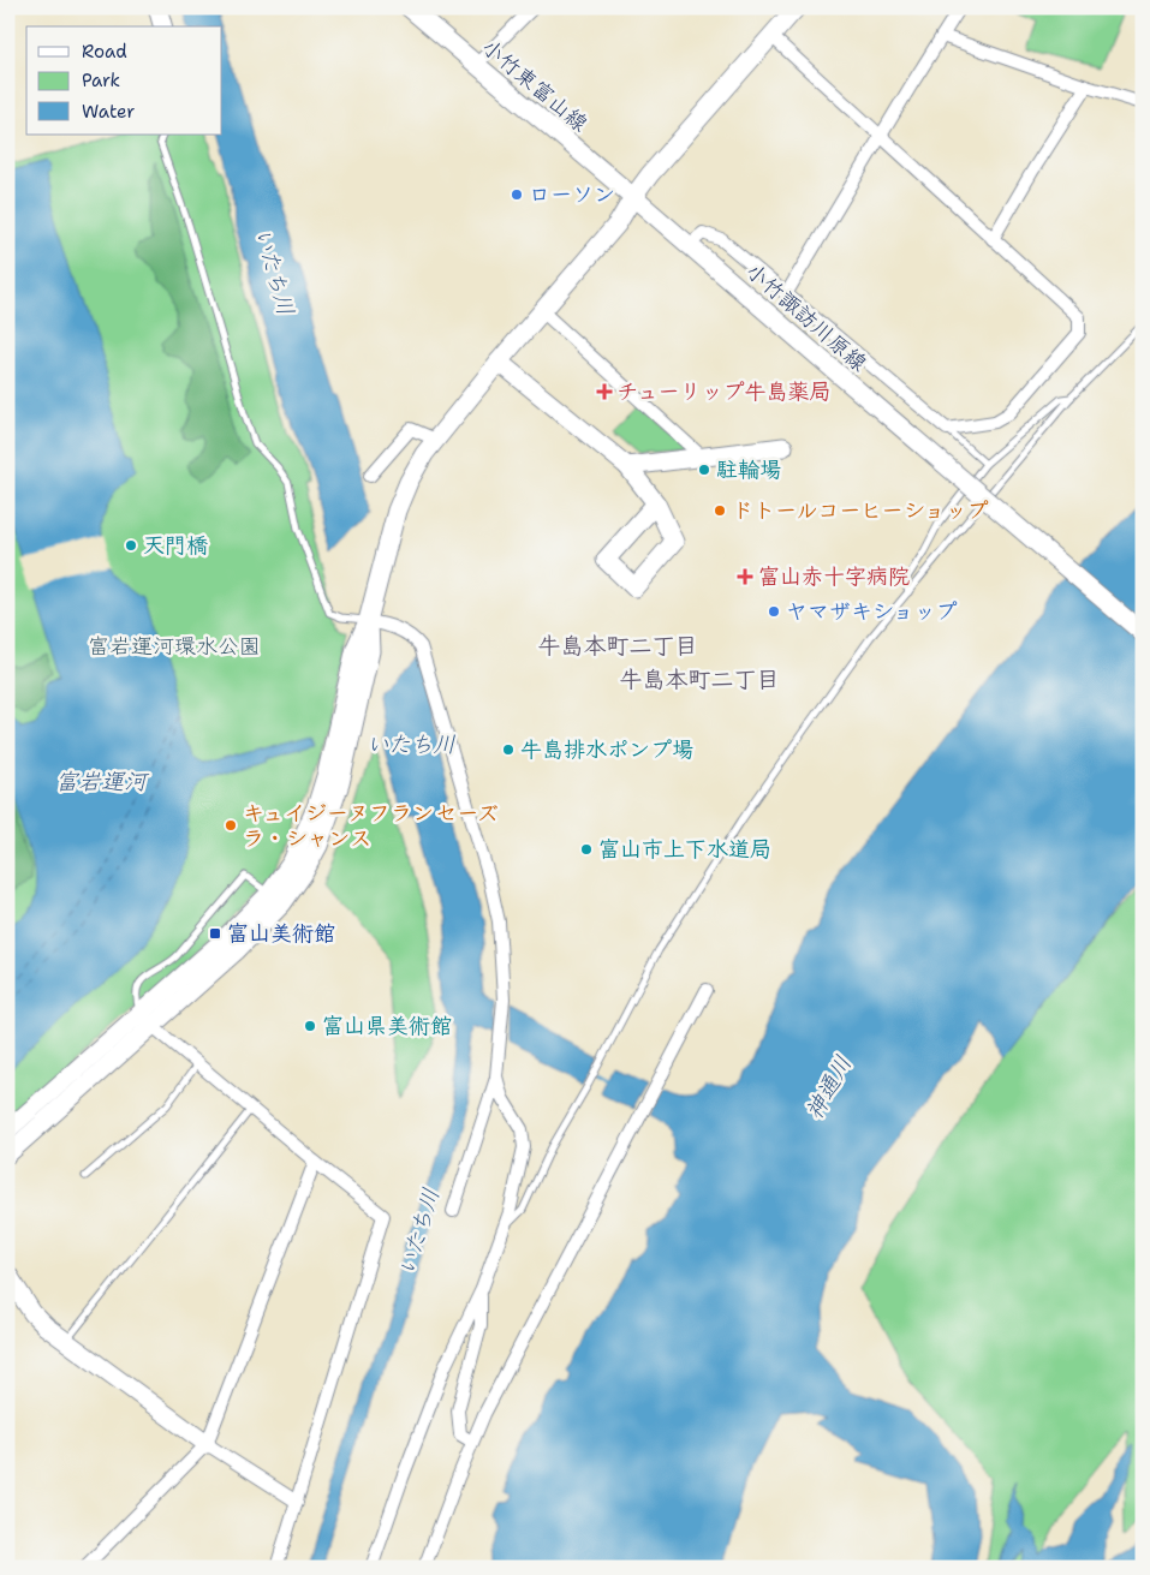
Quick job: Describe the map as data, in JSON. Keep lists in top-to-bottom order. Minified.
{"streets":{"street":["小竹東富山線","小竹諏訪川原線"]},"crossings":[["小竹東富山線","小竹諏訪川原線"]],"districts":["牛島本町二丁目","牛島本町二丁目"],"water":["いたち川","富岩運河","神通川"],"parks":["富岩運河環水公園"],"places":{"other":["ローソン","駐輪場","ドトールコーヒーショップ","天門橋","ヤマザキショップ","牛島排水ポンプ場","キュイジーヌフランセーズ ラ・シャンス","富山市上下水道局","富山県美術館"],"health":["チューリップ牛島薬局","富山赤十字病院"],"transit":["富山美術館"]},"legend":["Road","Park","Water"]}
